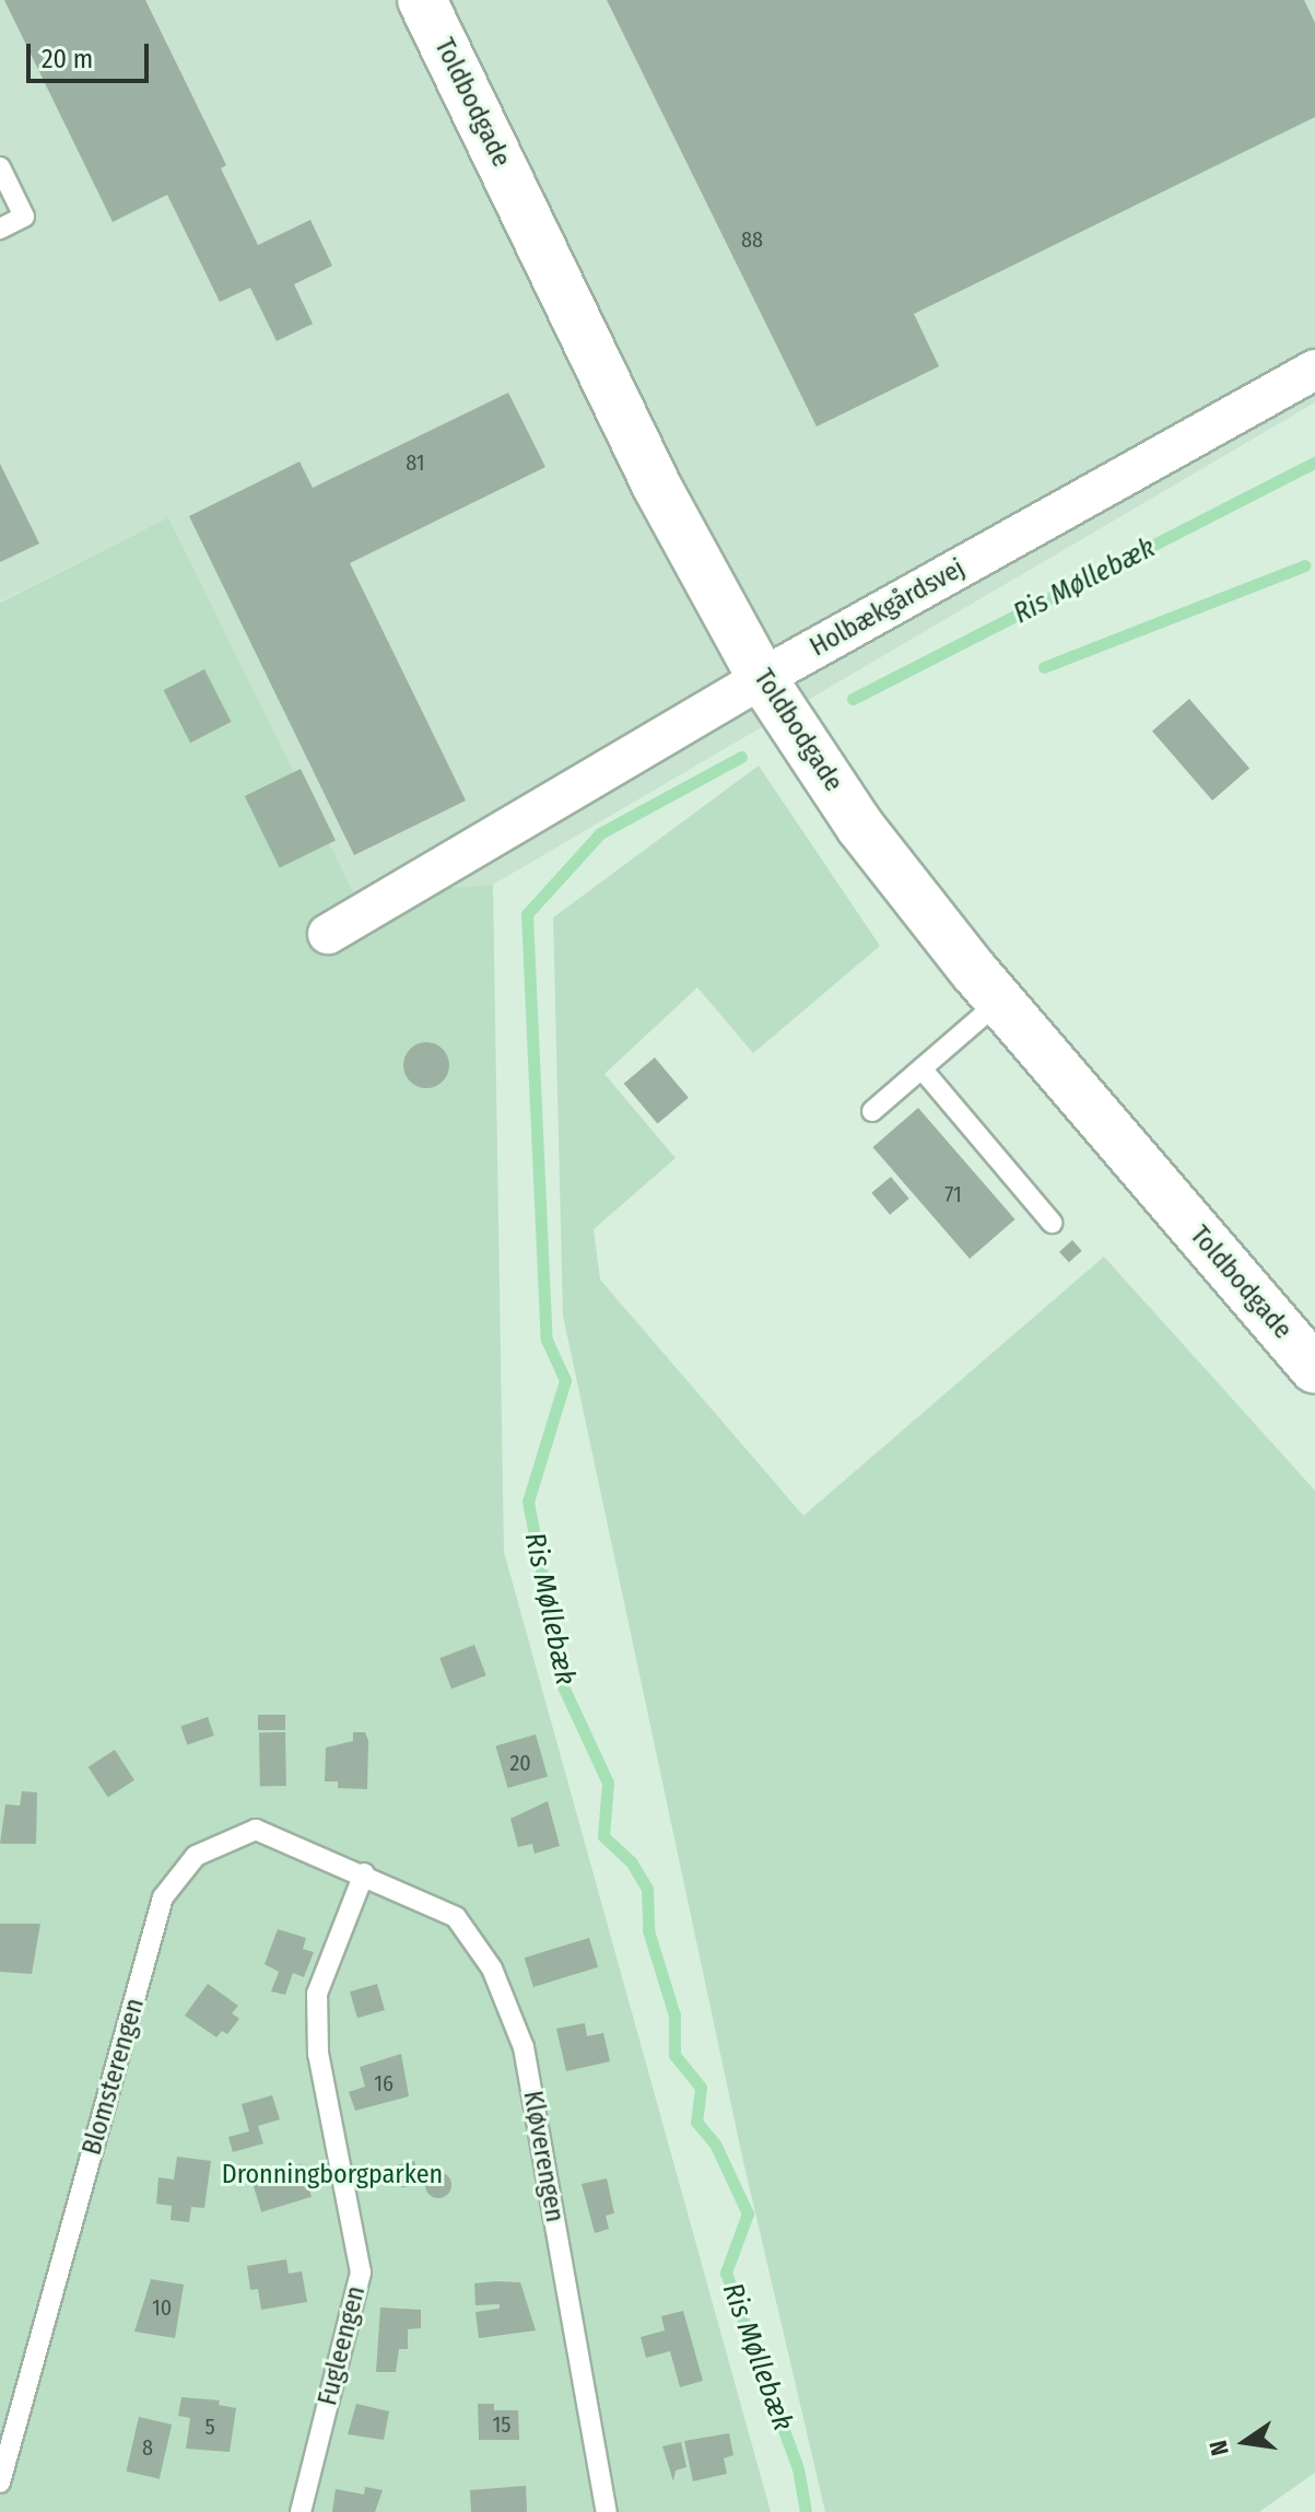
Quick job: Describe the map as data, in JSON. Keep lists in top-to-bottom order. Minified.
{"streets":{"street":["Toldbodgade","Holbækgårdsvej"],"lane":["Blomsterengen","Kløverengen","Fugleengen"]},"crossings":[["Toldbodgade","Holbækgårdsvej"],["Blomsterengen","Kløverengen"],["Blomsterengen","Fugleengen"],["Kløverengen","Fugleengen"]],"water":["Ris Møllebæk"],"parks":["Dronningborgparken"],"house_numbers":["88","81","71","20","16","10","15","5","8"],"scale_bar":"20 m","north":"left"}
